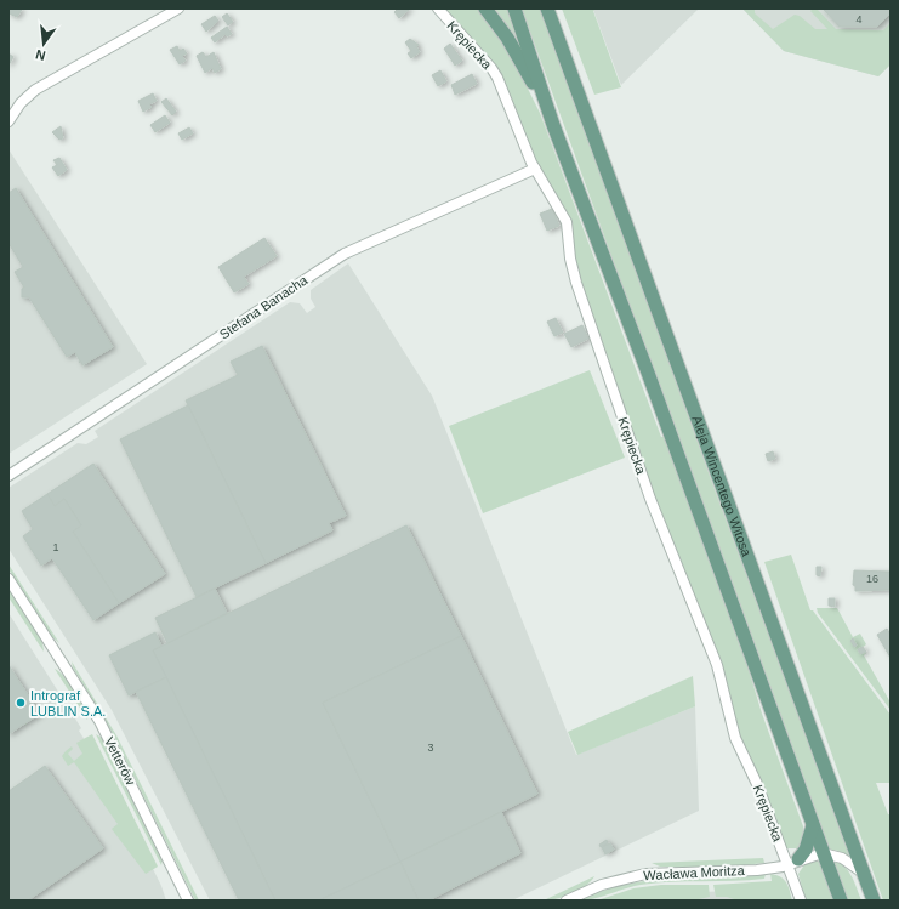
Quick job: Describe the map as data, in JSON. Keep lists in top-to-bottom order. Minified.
{"streets":{"main road":["Aleja Wincentego Witosa"],"street":["Krępiecka","Stefana Banacha","Vetterów","Wacława Moritza"]},"crossings":[["Krępiecka","Stefana Banacha"],["Krępiecka","Wacława Moritza"]],"places":["Intrograf LUBLIN S.A."],"house_numbers":["4","1","16","3"],"north":"bottom"}
